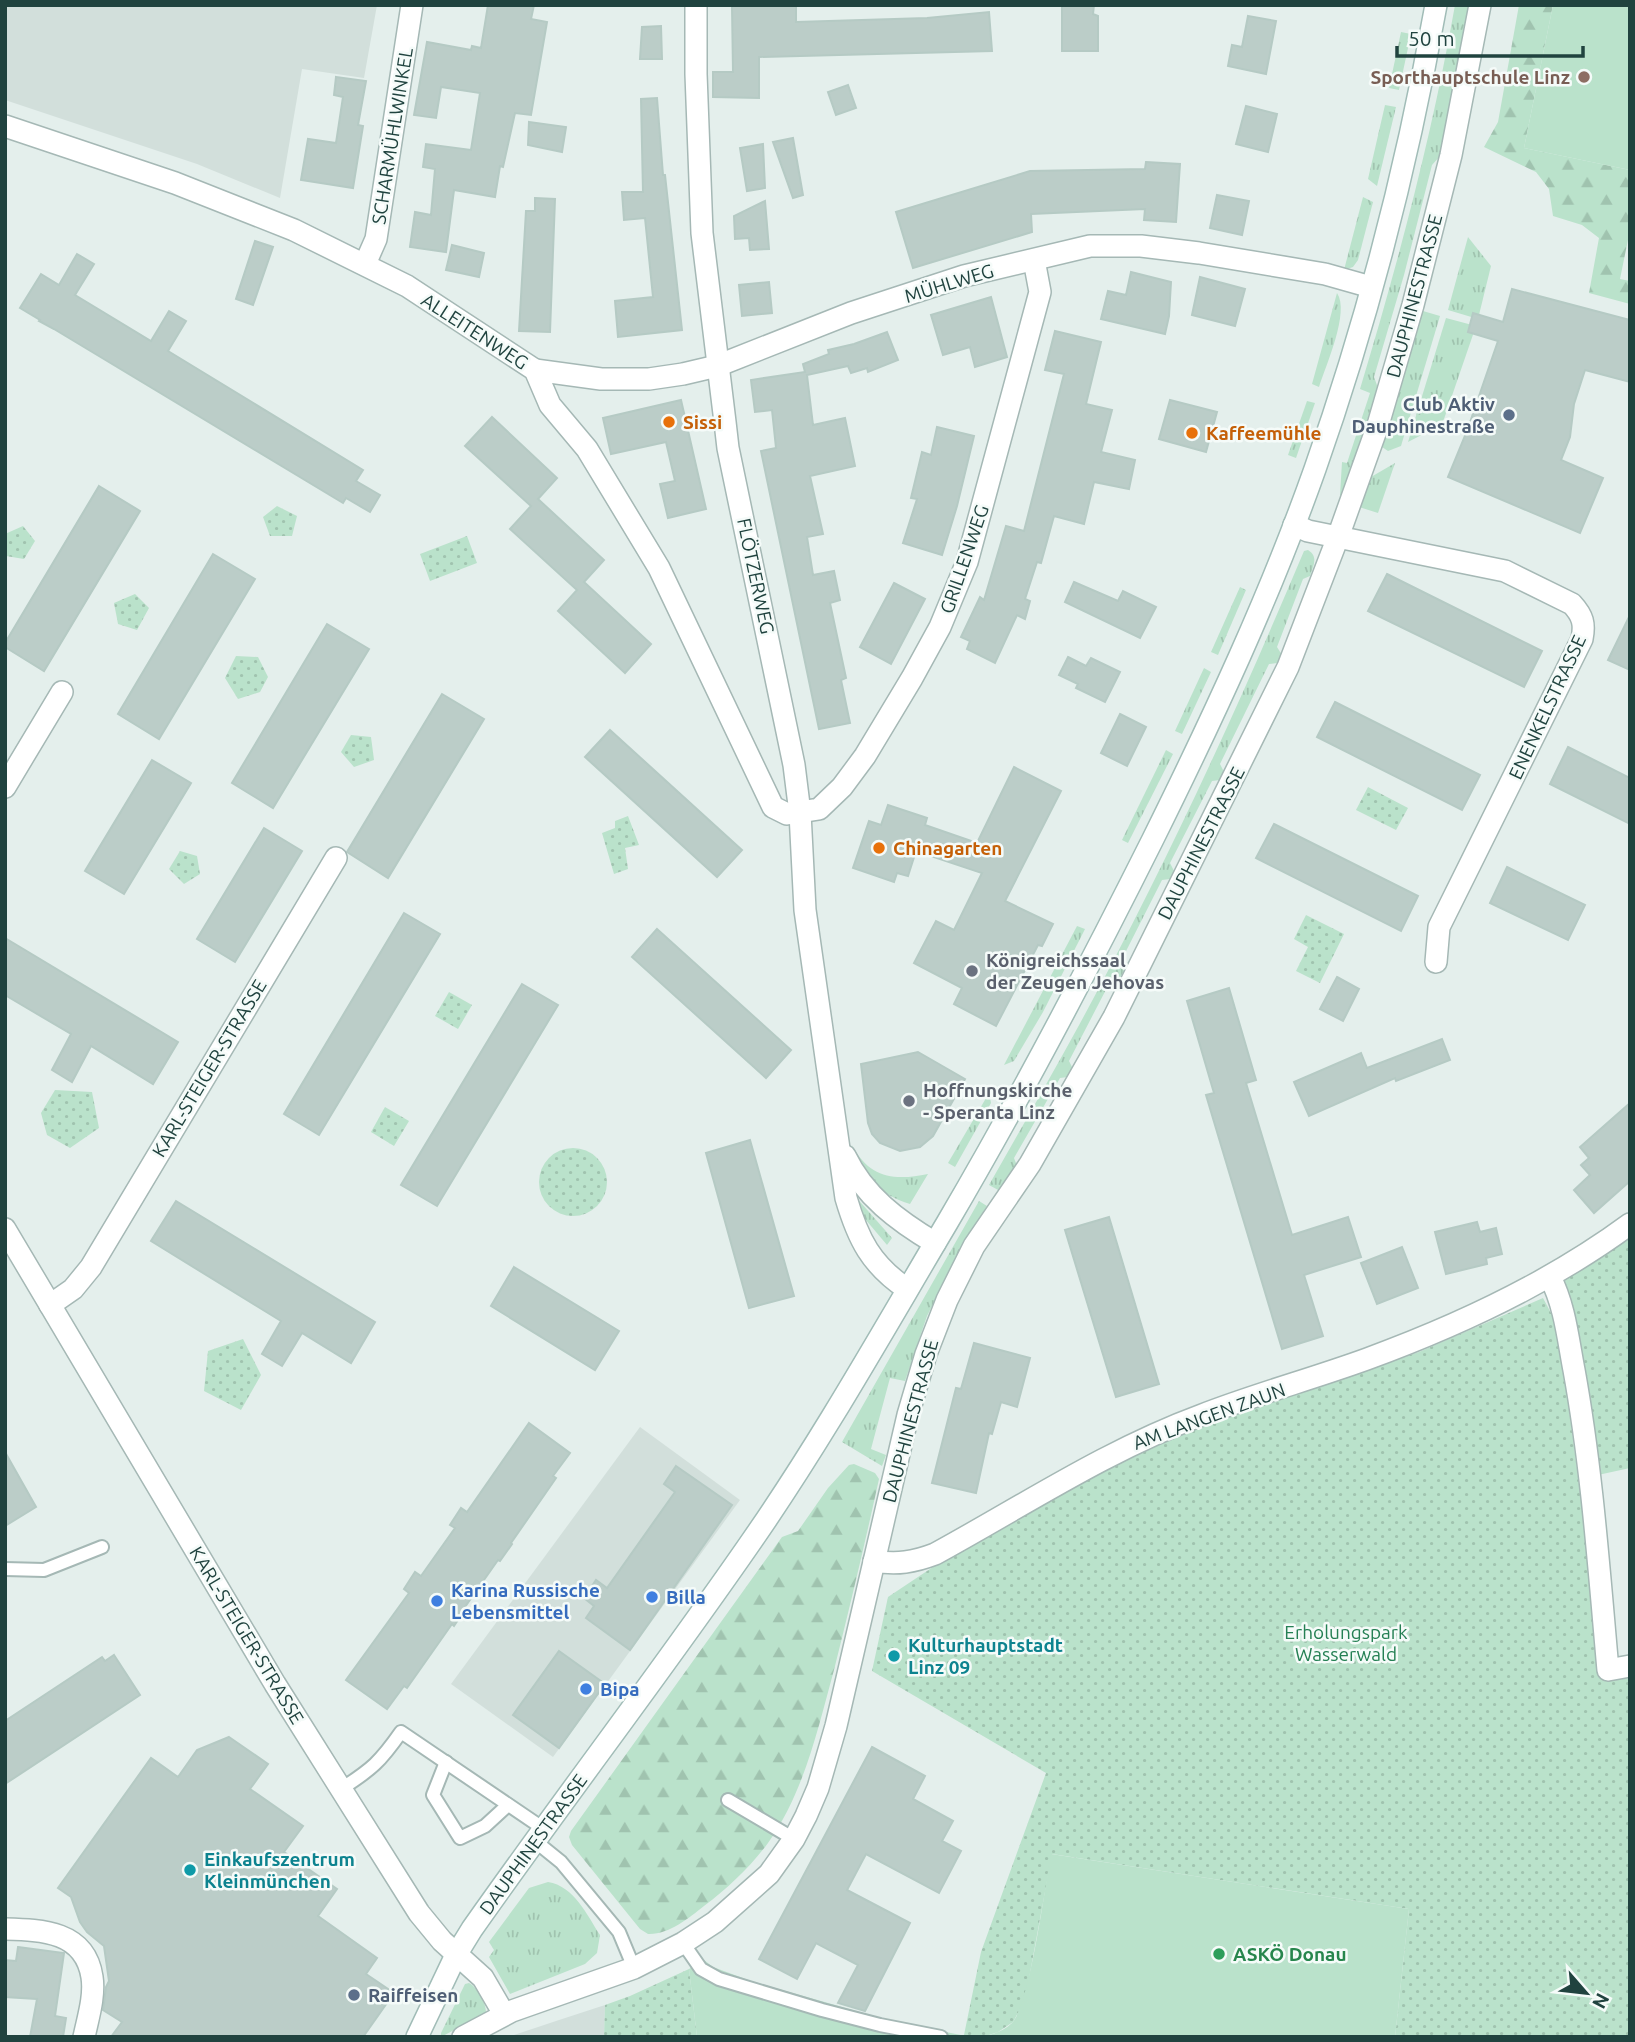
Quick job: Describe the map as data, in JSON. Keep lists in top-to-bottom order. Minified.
{"streets":{"street":["SCHARMÜHLWINKEL","MÜHLWEG","DAUPHINESTRASSE","ALLEITENWEG","GRILLENWEG","FLÖTZERWEG","ENENKELSTRASSE","KARL-STEIGER-STRASSE","AM LANGEN ZAUN"]},"crossings":[["SCHARMÜHLWINKEL","ALLEITENWEG"],["MÜHLWEG","DAUPHINESTRASSE"],["MÜHLWEG","ALLEITENWEG"],["MÜHLWEG","GRILLENWEG"],["MÜHLWEG","FLÖTZERWEG"],["DAUPHINESTRASSE","FLÖTZERWEG"],["DAUPHINESTRASSE","ENENKELSTRASSE"],["DAUPHINESTRASSE","KARL-STEIGER-STRASSE"],["DAUPHINESTRASSE","AM LANGEN ZAUN"],["ALLEITENWEG","GRILLENWEG"],["ALLEITENWEG","FLÖTZERWEG"],["GRILLENWEG","FLÖTZERWEG"]],"parks":["Erholungspark Wasserwald"],"places":["Sporthauptschule Linz","Club Aktiv Dauphinestraße","Sissi","Kaffeemühle","Chinagarten","Königreichssaal der Zeugen Jehovas","Hoffnungskirche - Speranta Linz","Billa","Karina Russische Lebensmittel","Kulturhauptstadt Linz 09","Bipa","Einkaufszentrum Kleinmünchen","ASKÖ Donau","Raiffeisen"],"scale_bar":"50 m","north":"bottom right"}
